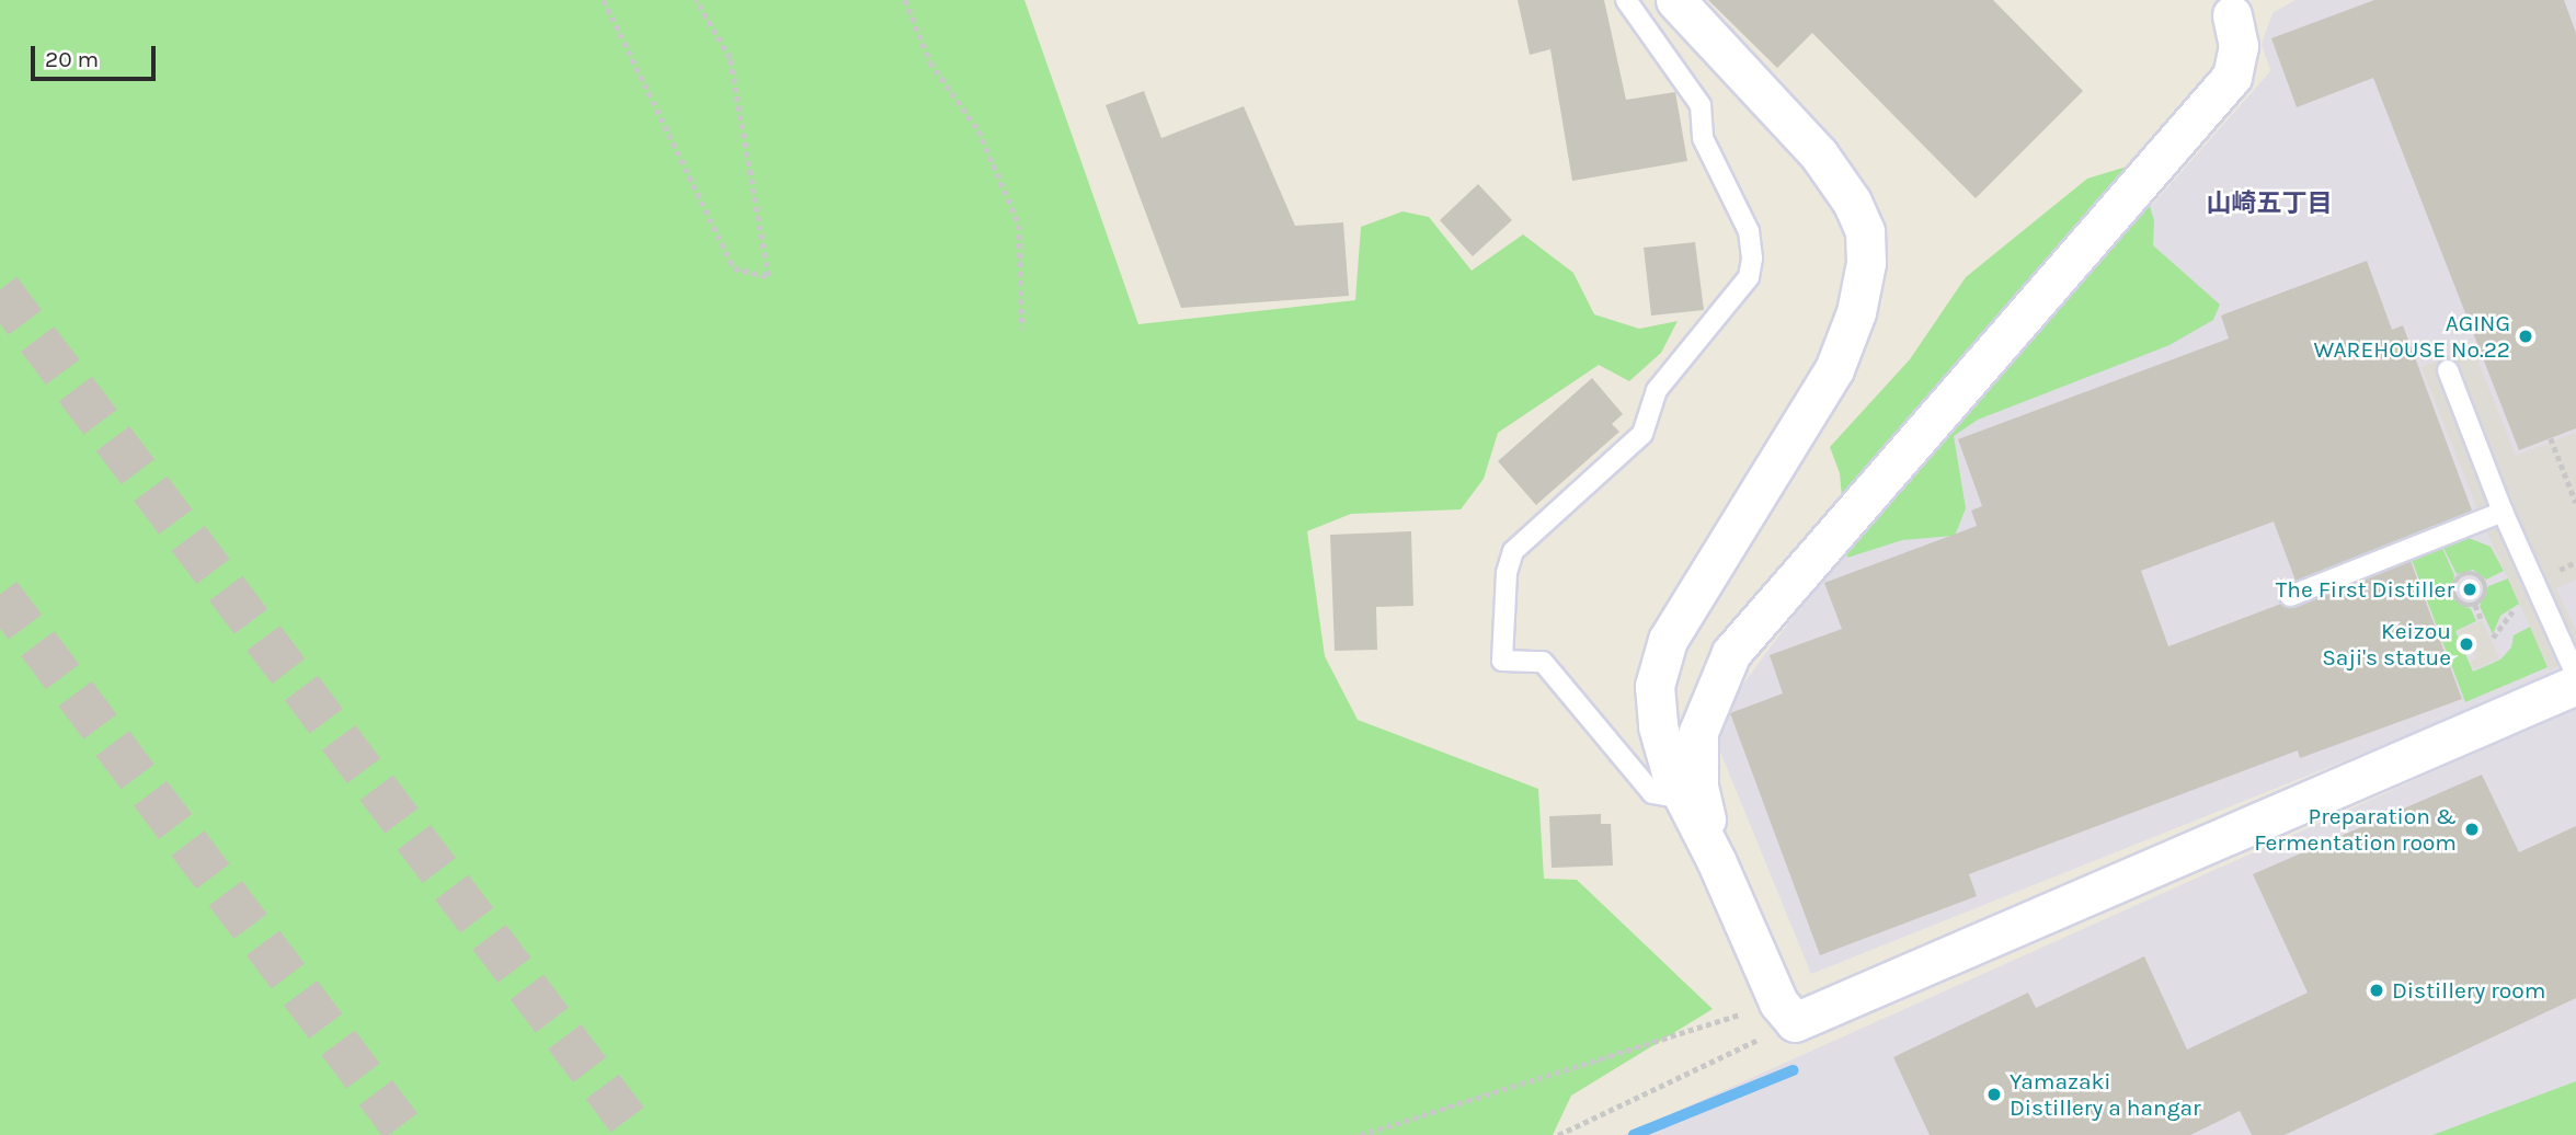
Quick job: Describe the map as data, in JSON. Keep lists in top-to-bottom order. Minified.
{"districts":["山崎五丁目"],"places":["AGING WAREHOUSE No.22","The First Distiller","Keizou Saji's statue","Preparation & Fermentation room","Distillery room","Yamazaki Distillery a hangar"],"scale_bar":"20 m"}
